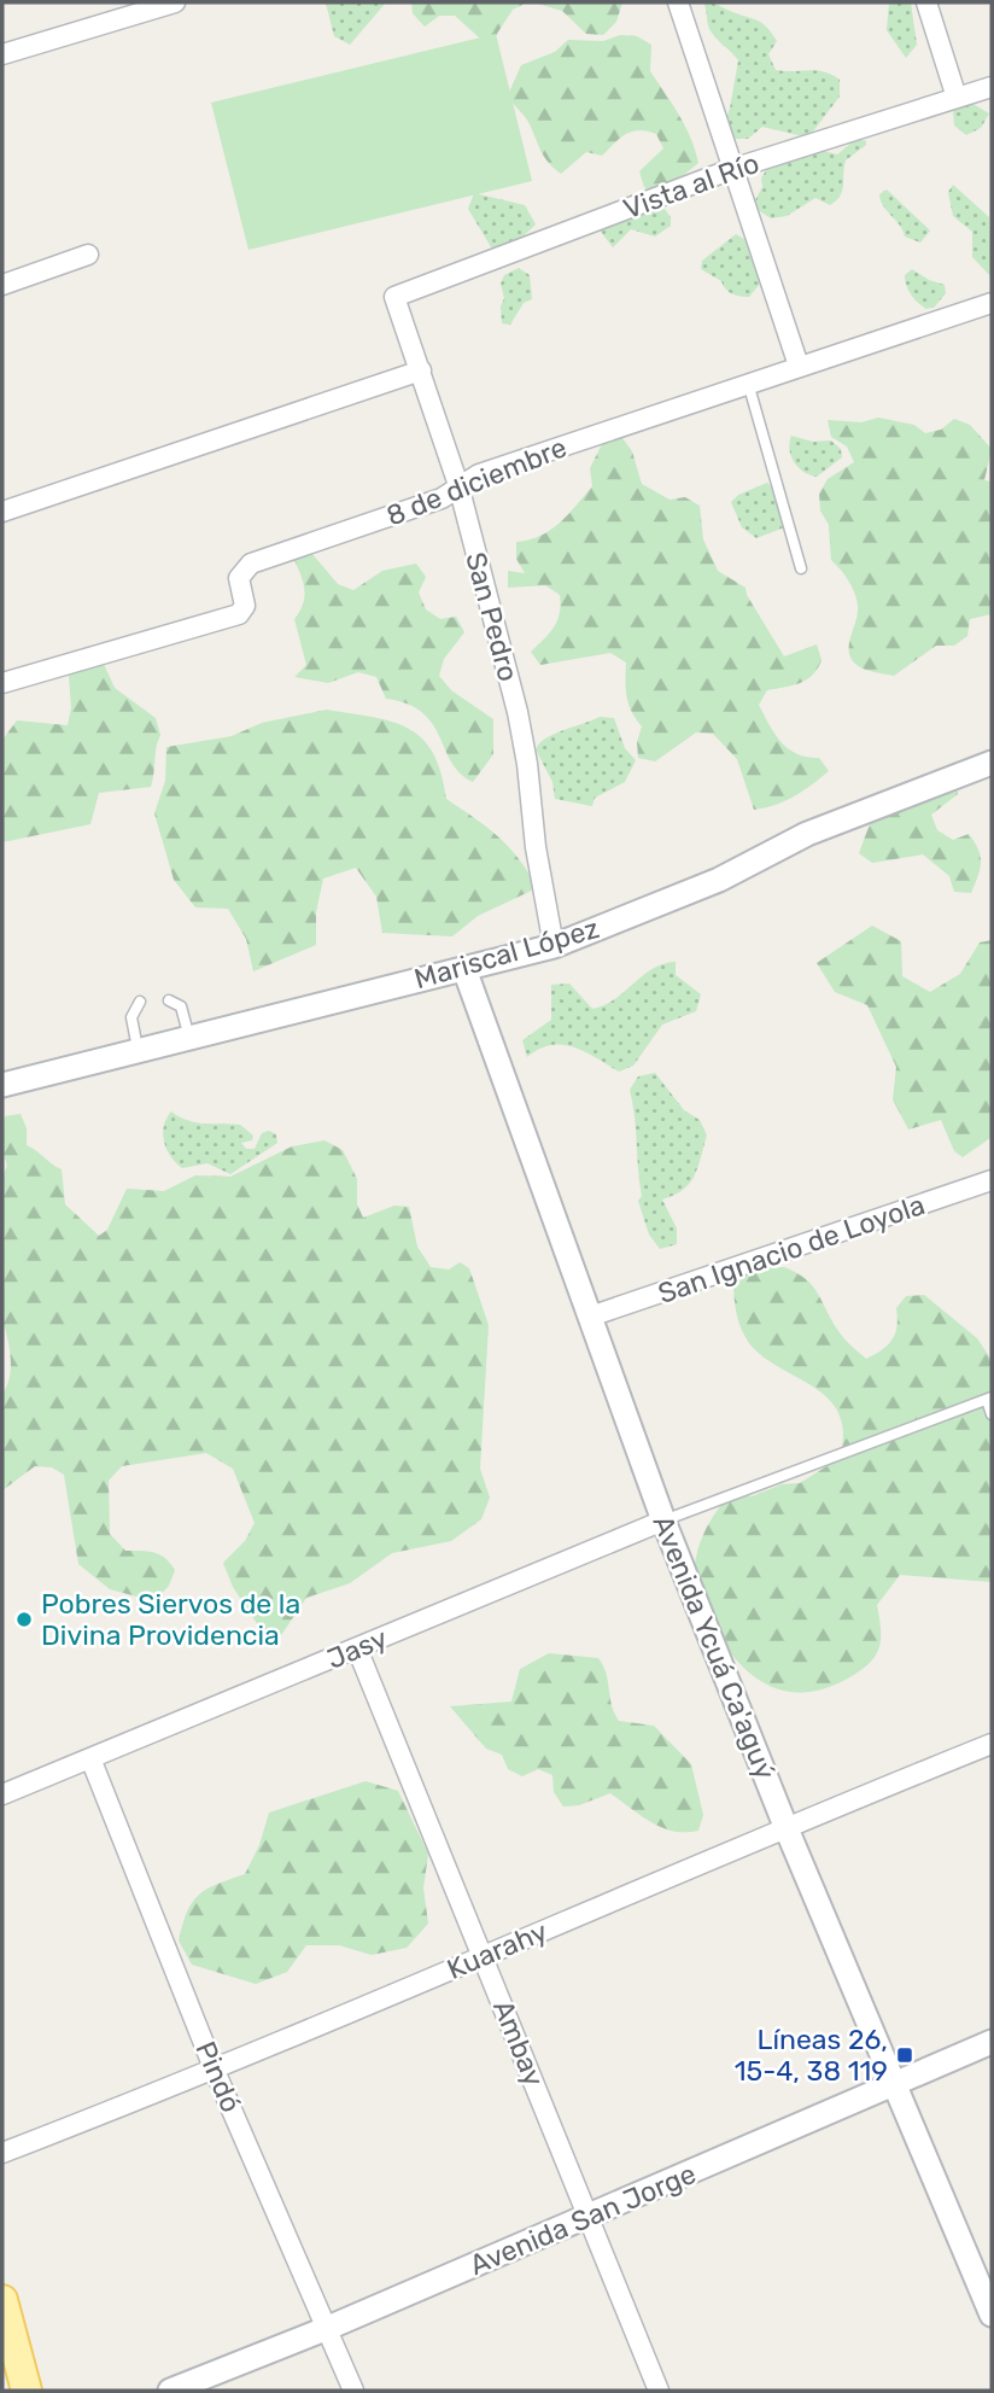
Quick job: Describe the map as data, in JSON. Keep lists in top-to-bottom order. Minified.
{"streets":{"street":["Vista al Río","8 de diciembre","San Pedro","Mariscal López","San Ignacio de Loyola","Avenida Ycuá Ca'aguý","Jasy","Kuarahy","Ambay","Pindó","Avenida San Jorge"]},"crossings":[["Vista al Río","San Pedro"],["8 de diciembre","San Pedro"],["San Pedro","Mariscal López"],["Mariscal López","Avenida Ycuá Ca'aguý"],["San Ignacio de Loyola","Avenida Ycuá Ca'aguý"],["Avenida Ycuá Ca'aguý","Jasy"],["Avenida Ycuá Ca'aguý","Kuarahy"],["Avenida Ycuá Ca'aguý","Avenida San Jorge"],["Jasy","Ambay"],["Jasy","Pindó"],["Kuarahy","Ambay"],["Kuarahy","Pindó"],["Ambay","Avenida San Jorge"],["Pindó","Avenida San Jorge"]],"places":{"other":["Pobres Siervos de la Divina Providencia"],"transit":["Líneas 26, 15-4, 38 119"]}}
